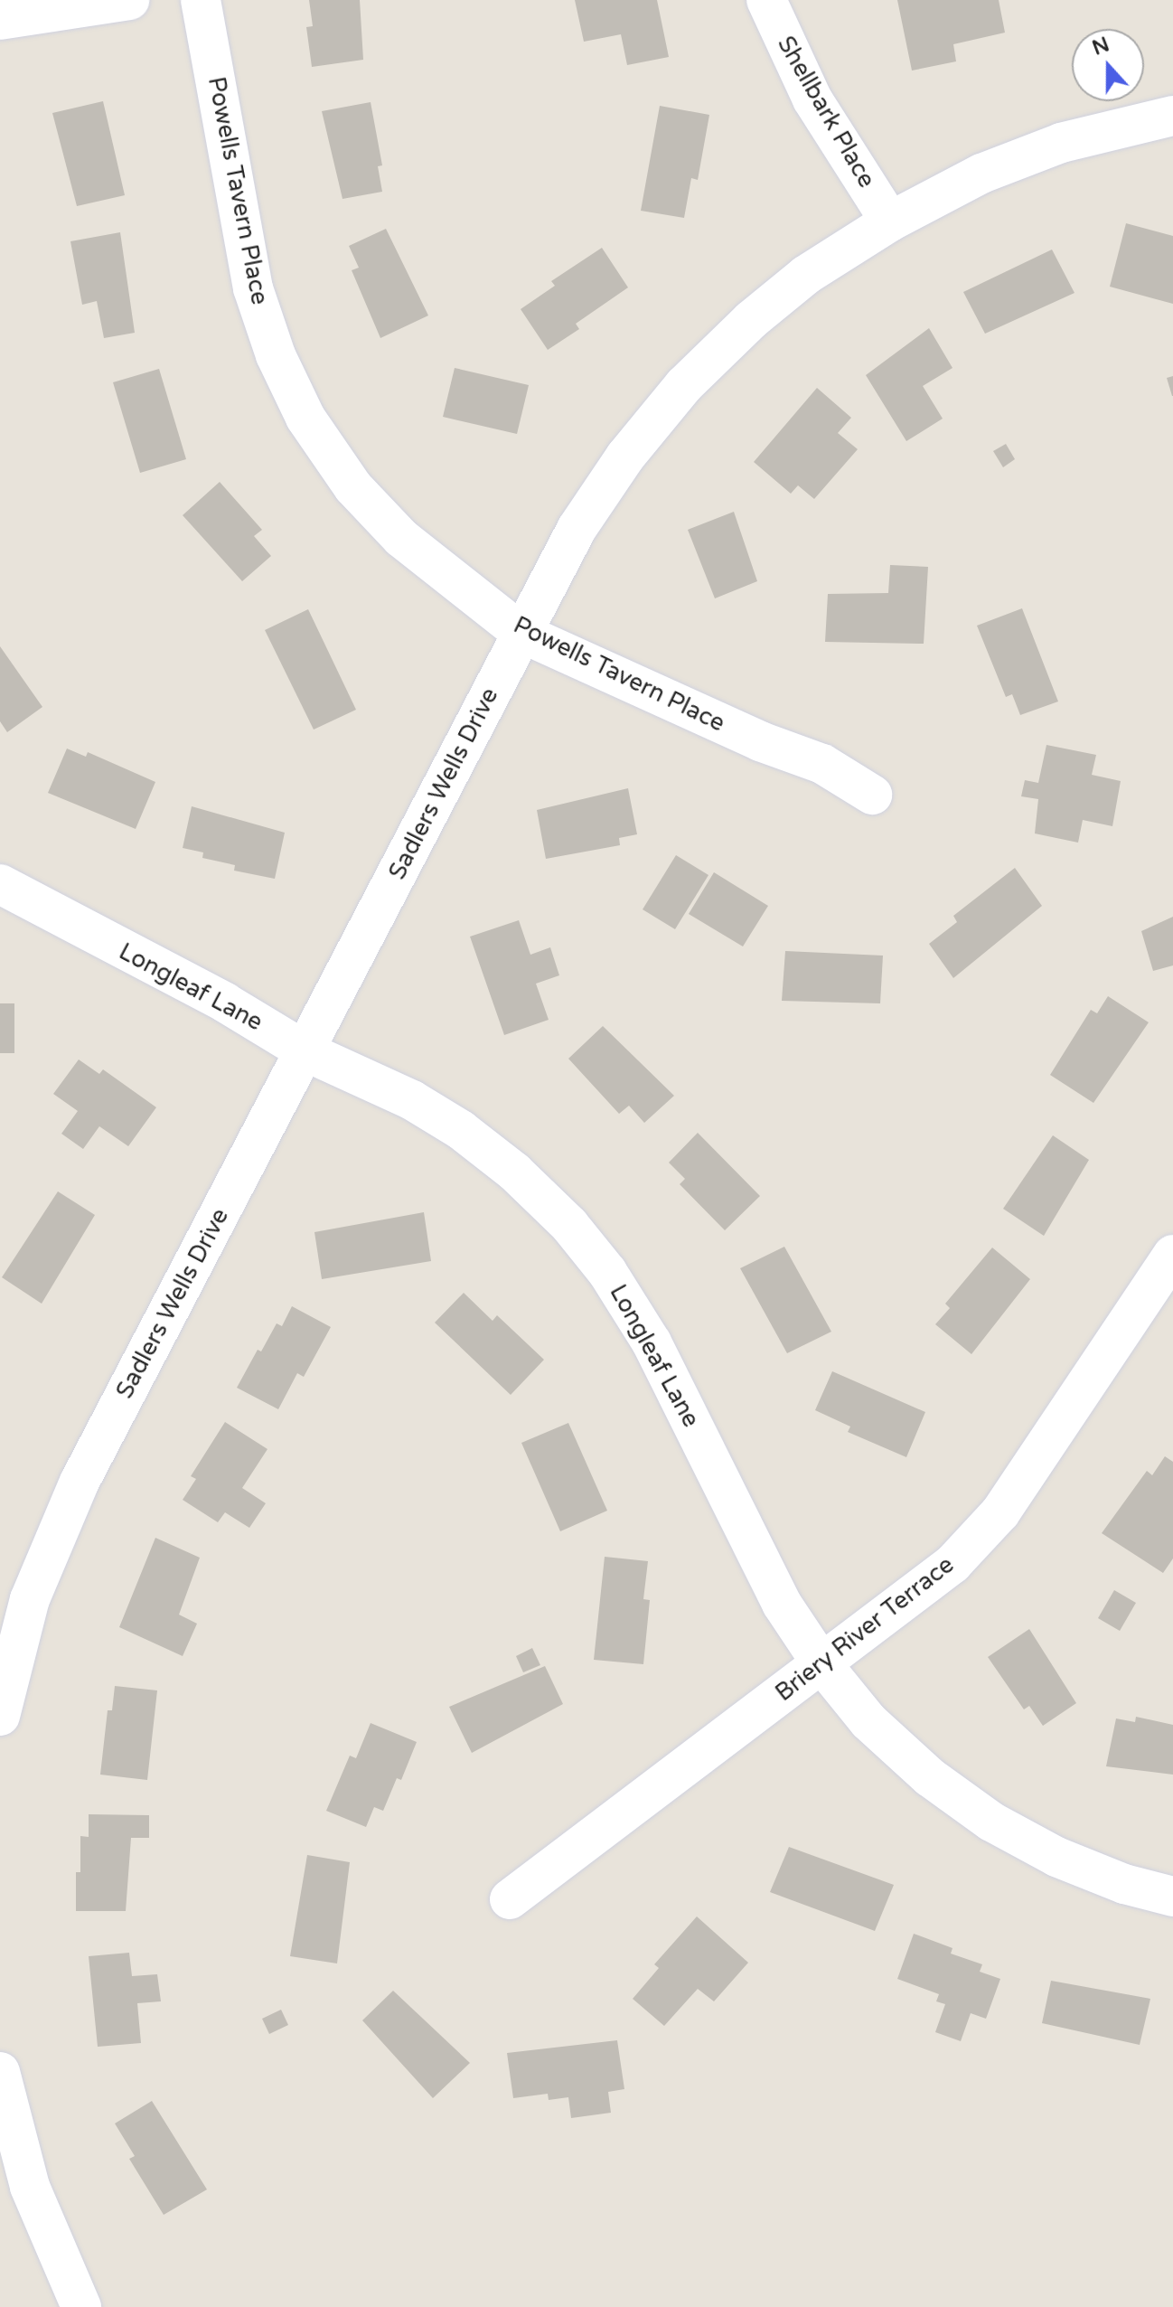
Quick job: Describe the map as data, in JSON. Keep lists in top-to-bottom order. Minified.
{"streets":{"street":["Shellbark Place","Powells Tavern Place","Sadlers Wells Drive","Longleaf Lane","Briery River Terrace"]},"crossings":[["Shellbark Place","Sadlers Wells Drive"],["Powells Tavern Place","Sadlers Wells Drive"],["Sadlers Wells Drive","Longleaf Lane"],["Longleaf Lane","Briery River Terrace"]],"north":"top"}
